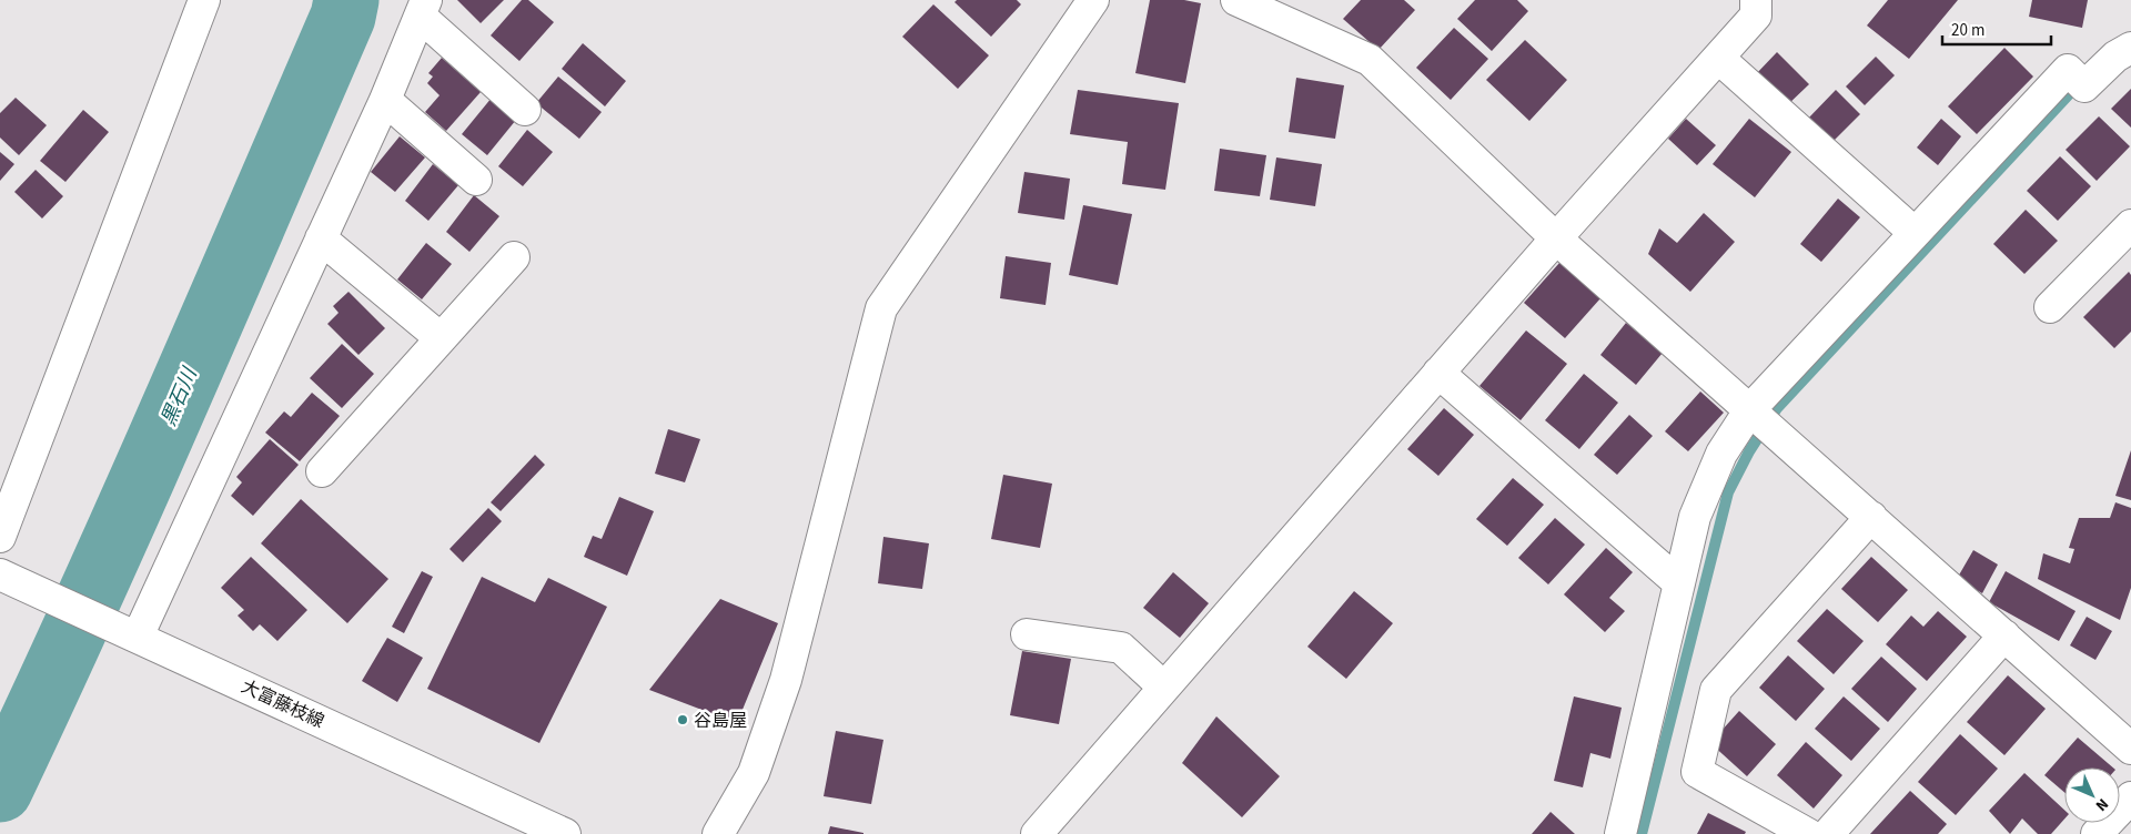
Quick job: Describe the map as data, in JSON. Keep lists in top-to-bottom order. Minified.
{"streets":{"street":["大富藤枝線"]},"water":["黒石川"],"places":["谷島屋"],"scale_bar":"20 m","north":"bottom right"}
